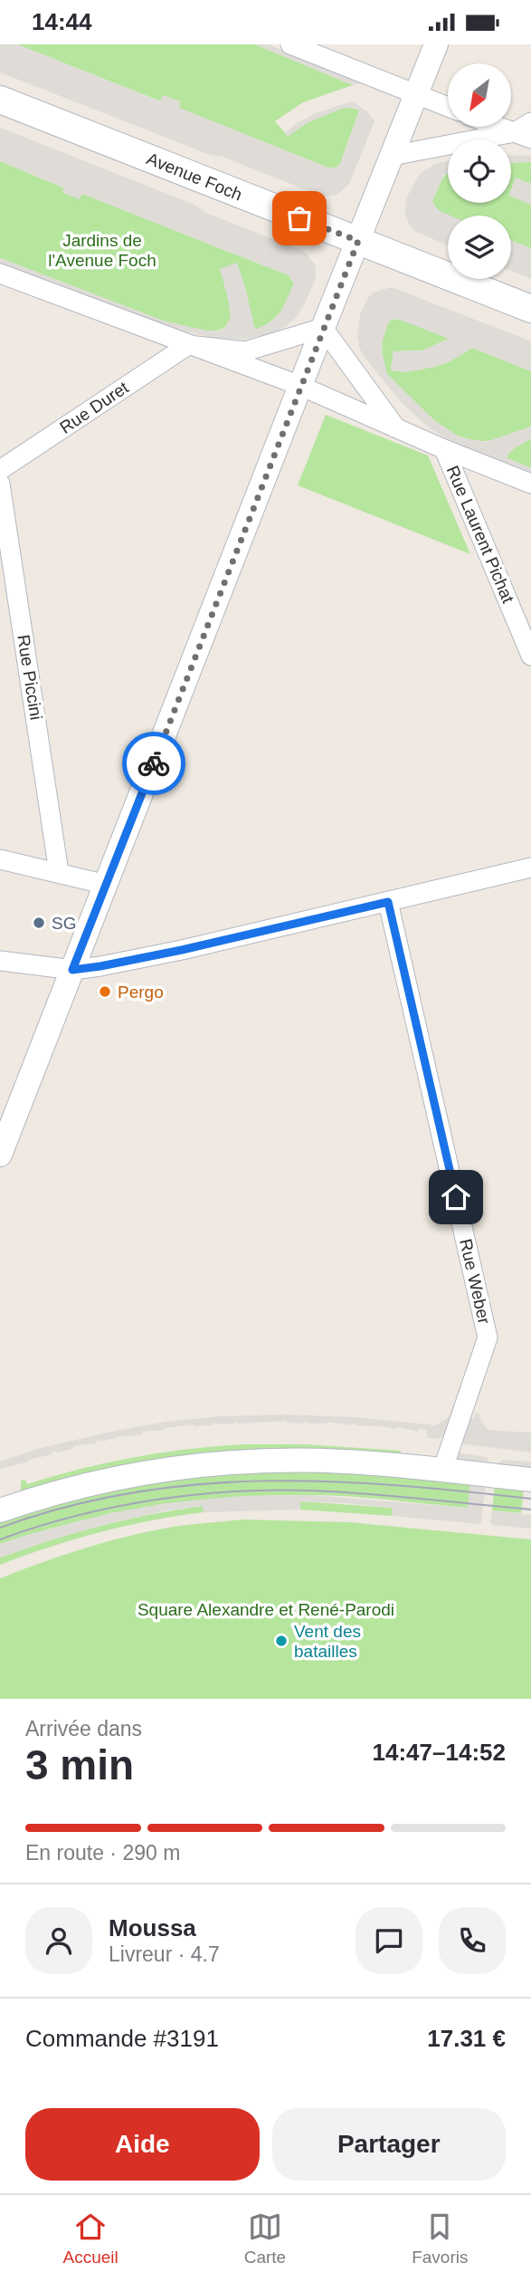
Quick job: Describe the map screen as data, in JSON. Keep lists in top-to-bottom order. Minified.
{"streets":{"main road":["Avenue Foch"],"street":["Rue Duret","Rue Laurent Pichat","Rue Piccini","Rue Weber"]},"parks":["Jardins de l'Avenue Foch","Square Alexandre et René-Parodi"],"places":["SG","Pergo","Vent des batailles"],"north":"bottom left","page":{"status":"14:44","heading":["3 min","Arrivée dans","14:47–14:52"],"panel":["Moussa","Livreur · 4.7","Commande #3191","17.31 €"],"bar":"En route · 290 m","buttons":["Aide","Partager"],"tabs":["Accueil","Carte","Favoris"]}}
